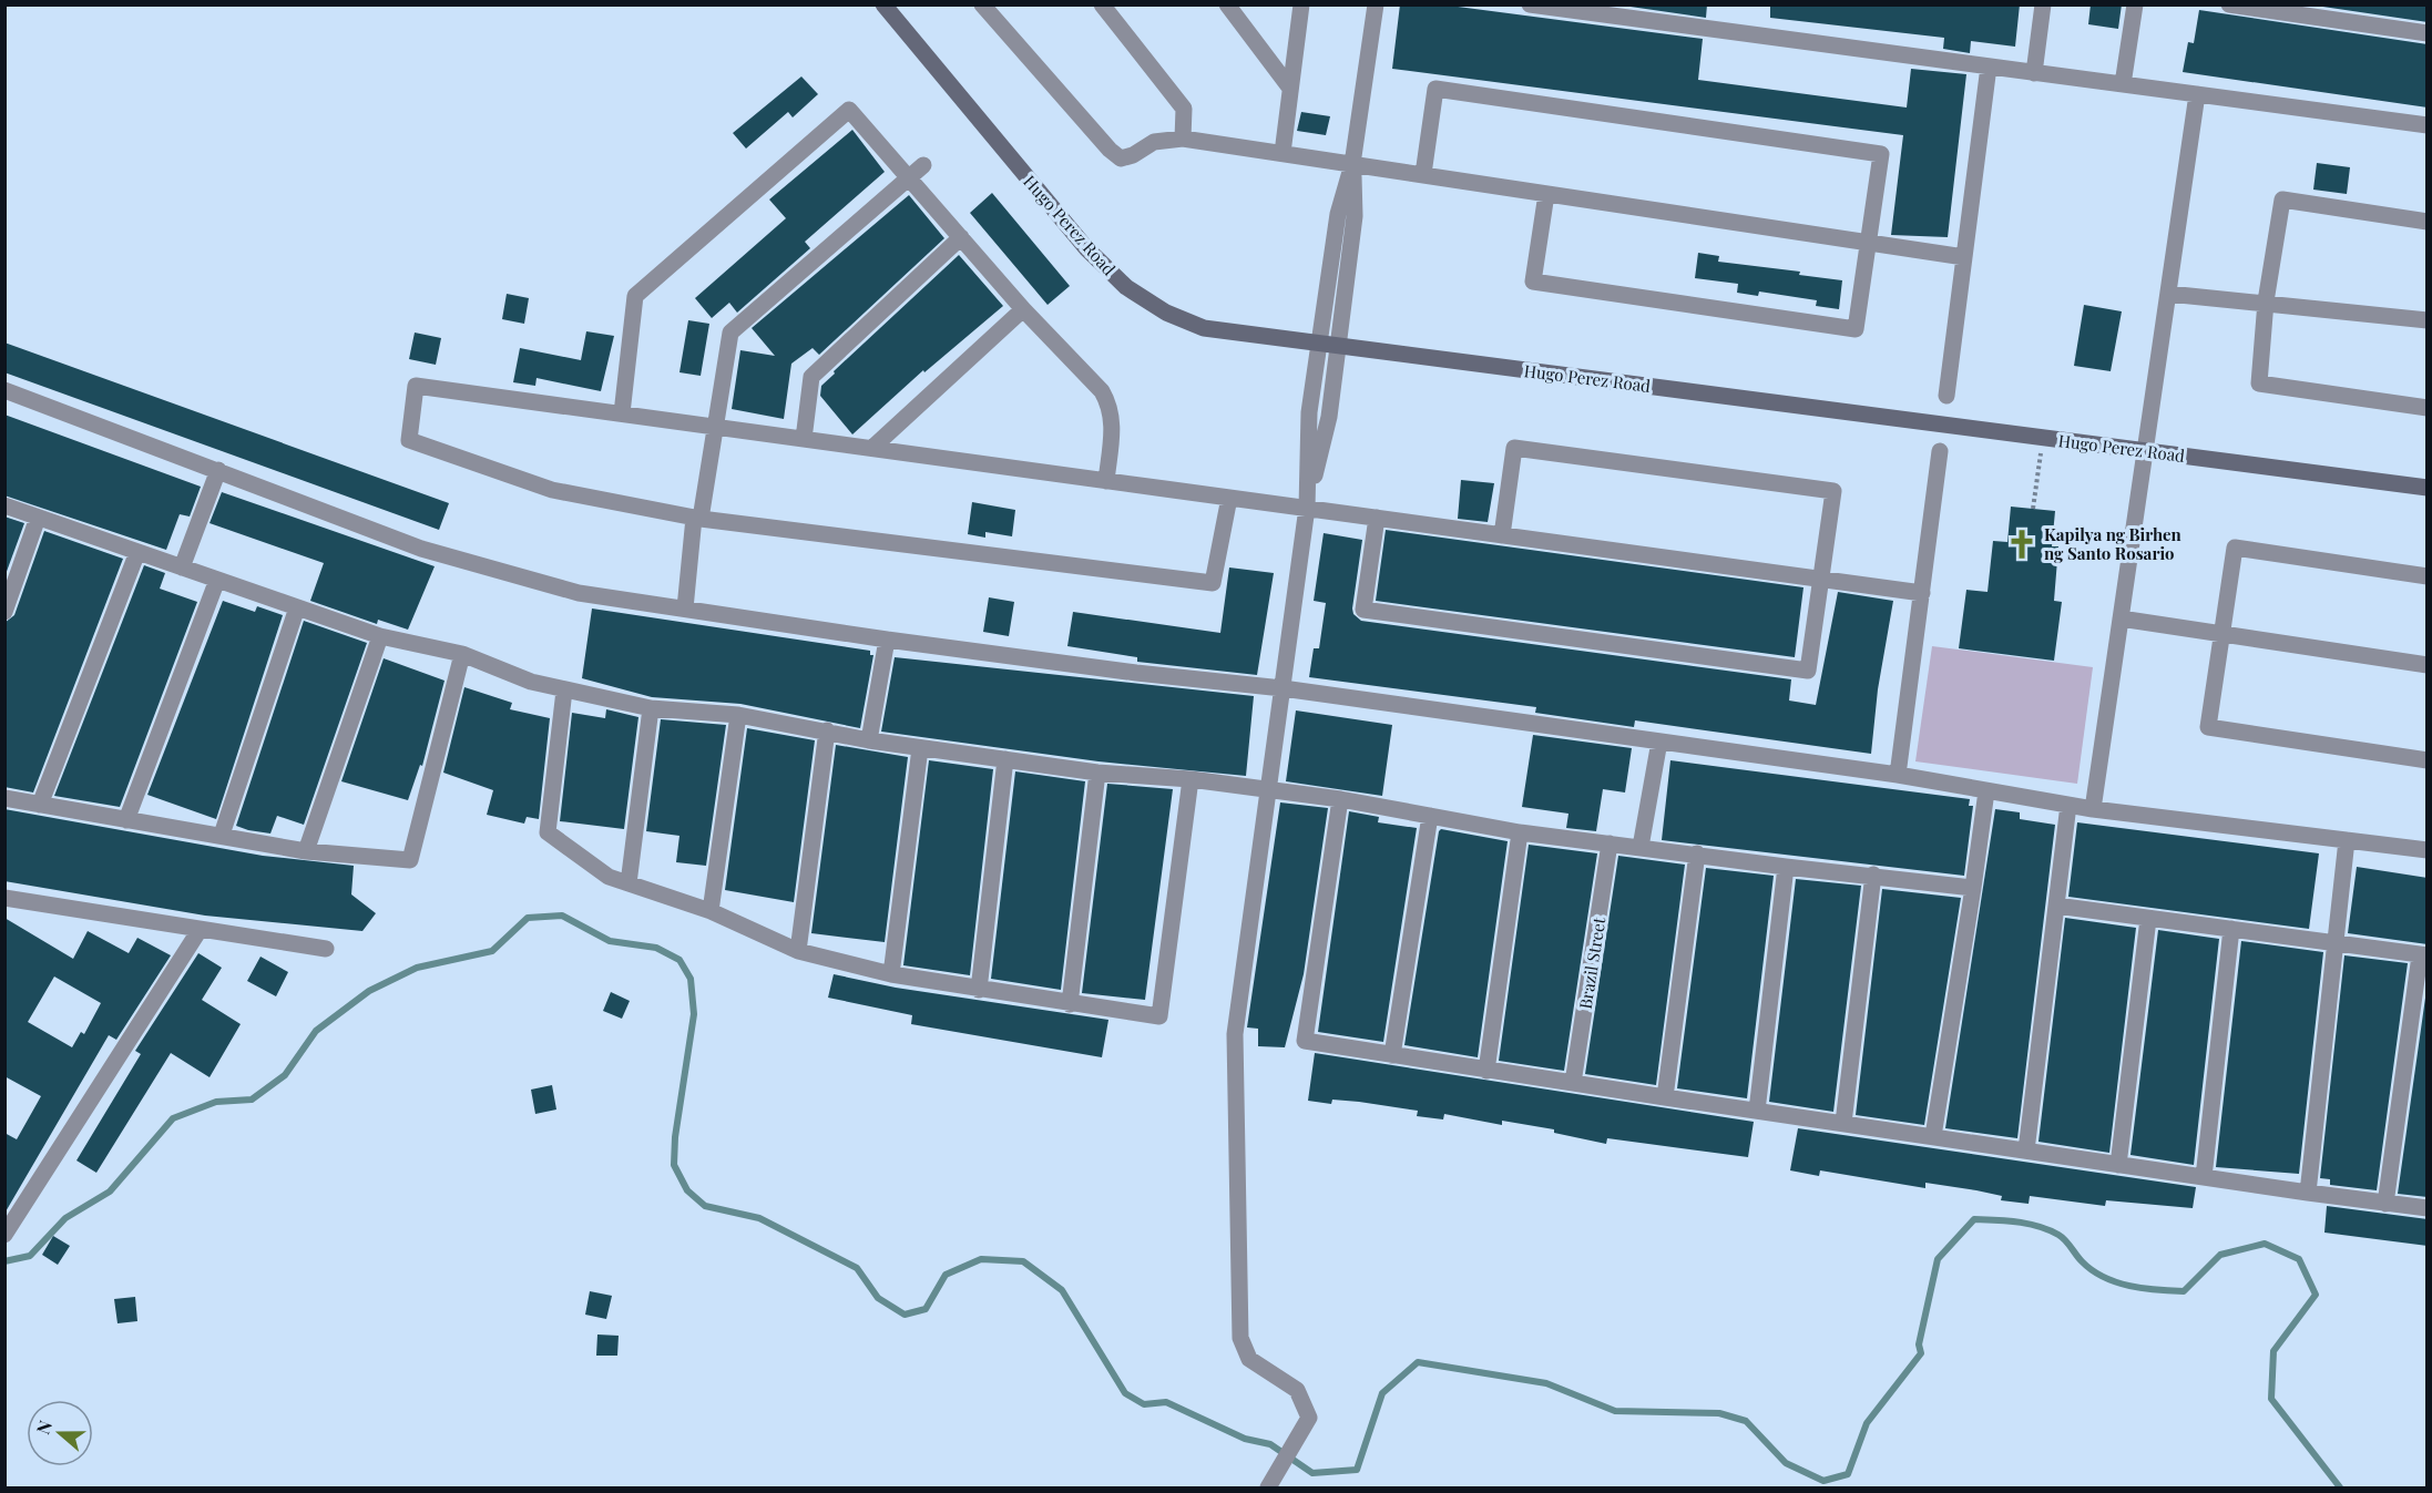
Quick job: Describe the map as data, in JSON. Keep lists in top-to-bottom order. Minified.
{"streets":{"street":["Hugo Perez Road","Brazil Street"]},"places":{"church":["Kapilya ng Birhen ng Santo Rosario"]},"north":"left"}
